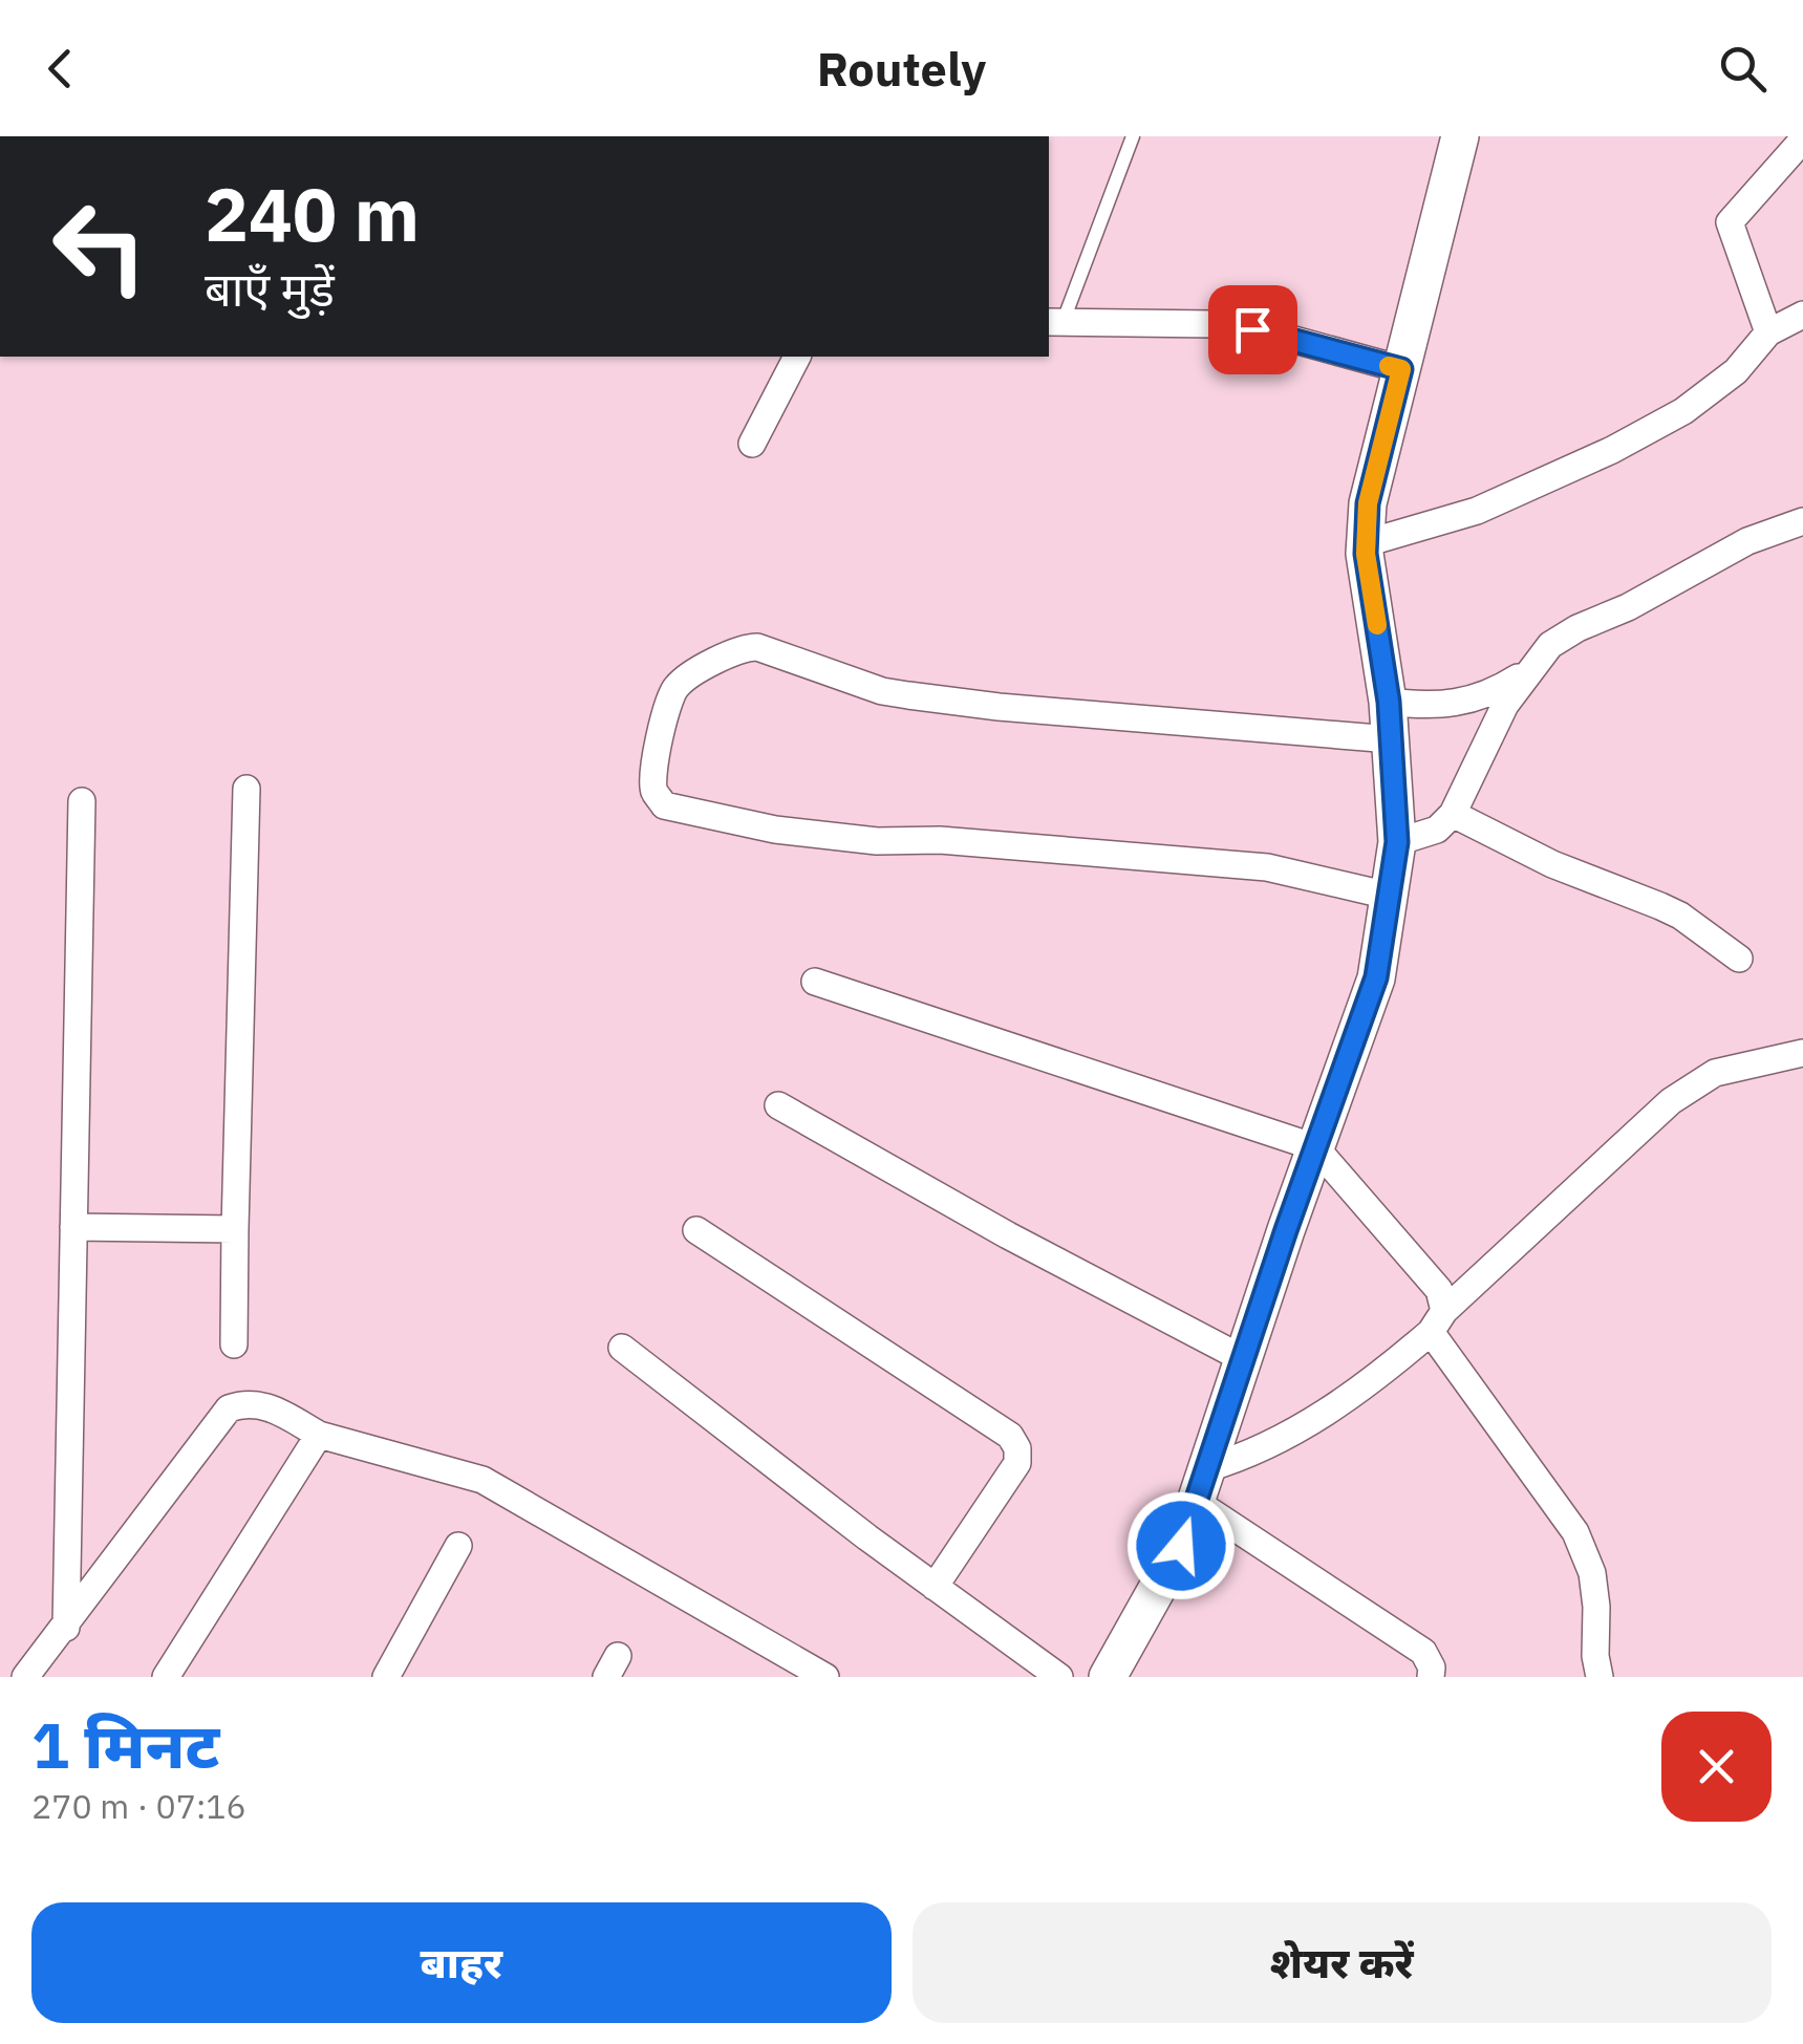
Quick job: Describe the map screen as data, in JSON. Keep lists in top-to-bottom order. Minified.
{"page":{"header":"Routely","turn":["240 m","बाएँ मुड़ें"],"heading":["1 मिनट","270 m · 07:16"],"buttons":["बाहर","शेयर करें"]}}
